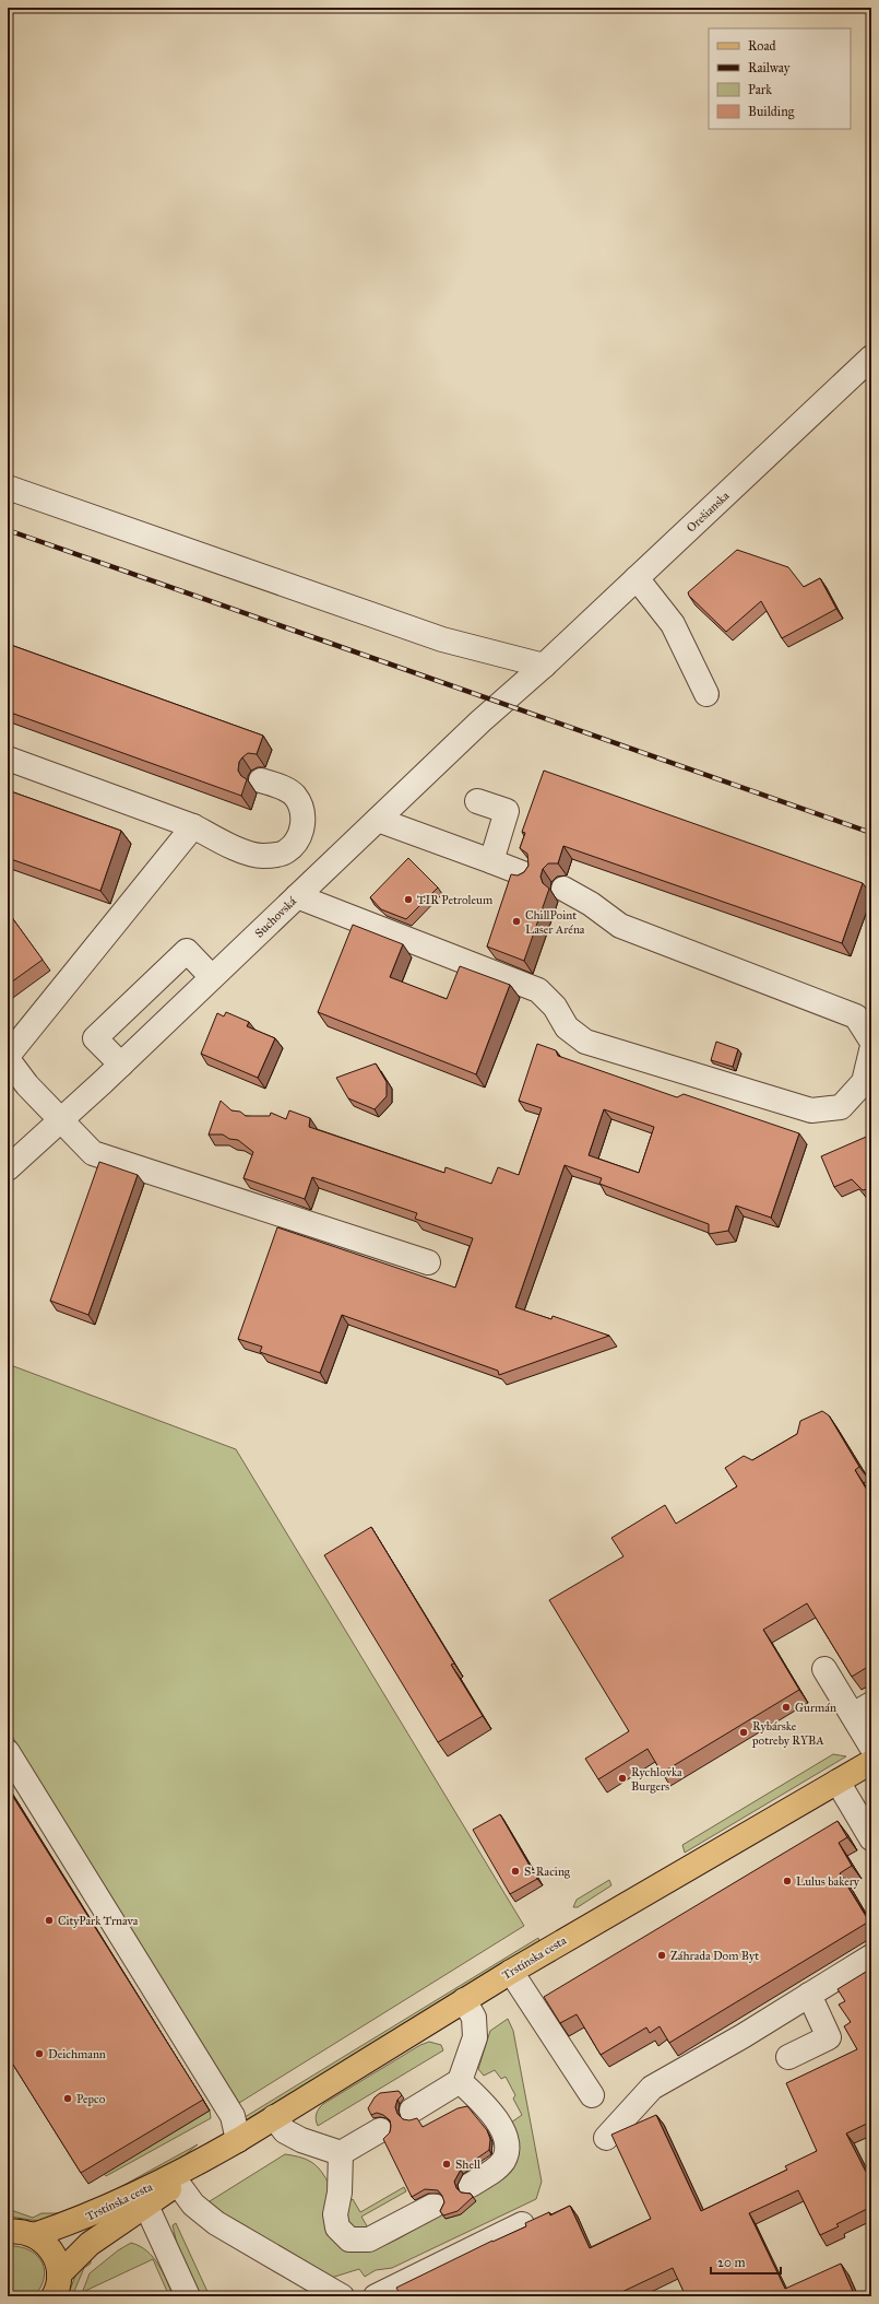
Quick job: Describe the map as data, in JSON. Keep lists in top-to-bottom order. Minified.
{"streets":{"main road":["Trstínska cesta"],"street":["Orešianska","Suchovská"]},"crossings":[["Orešianska","Suchovská"]],"places":["TIR Petroleum","ChillPoint Laser Aréna","Gurmán","Rybárske potreby RYBA","Rychlovka Burgers","S-Racing","Lulus bakery","CityPark Trnava","Záhrada Dom Byt","Deichmann","Pepco","Shell"],"legend":["Road","Railway","Park","Building"],"scale_bar":"20 m"}
